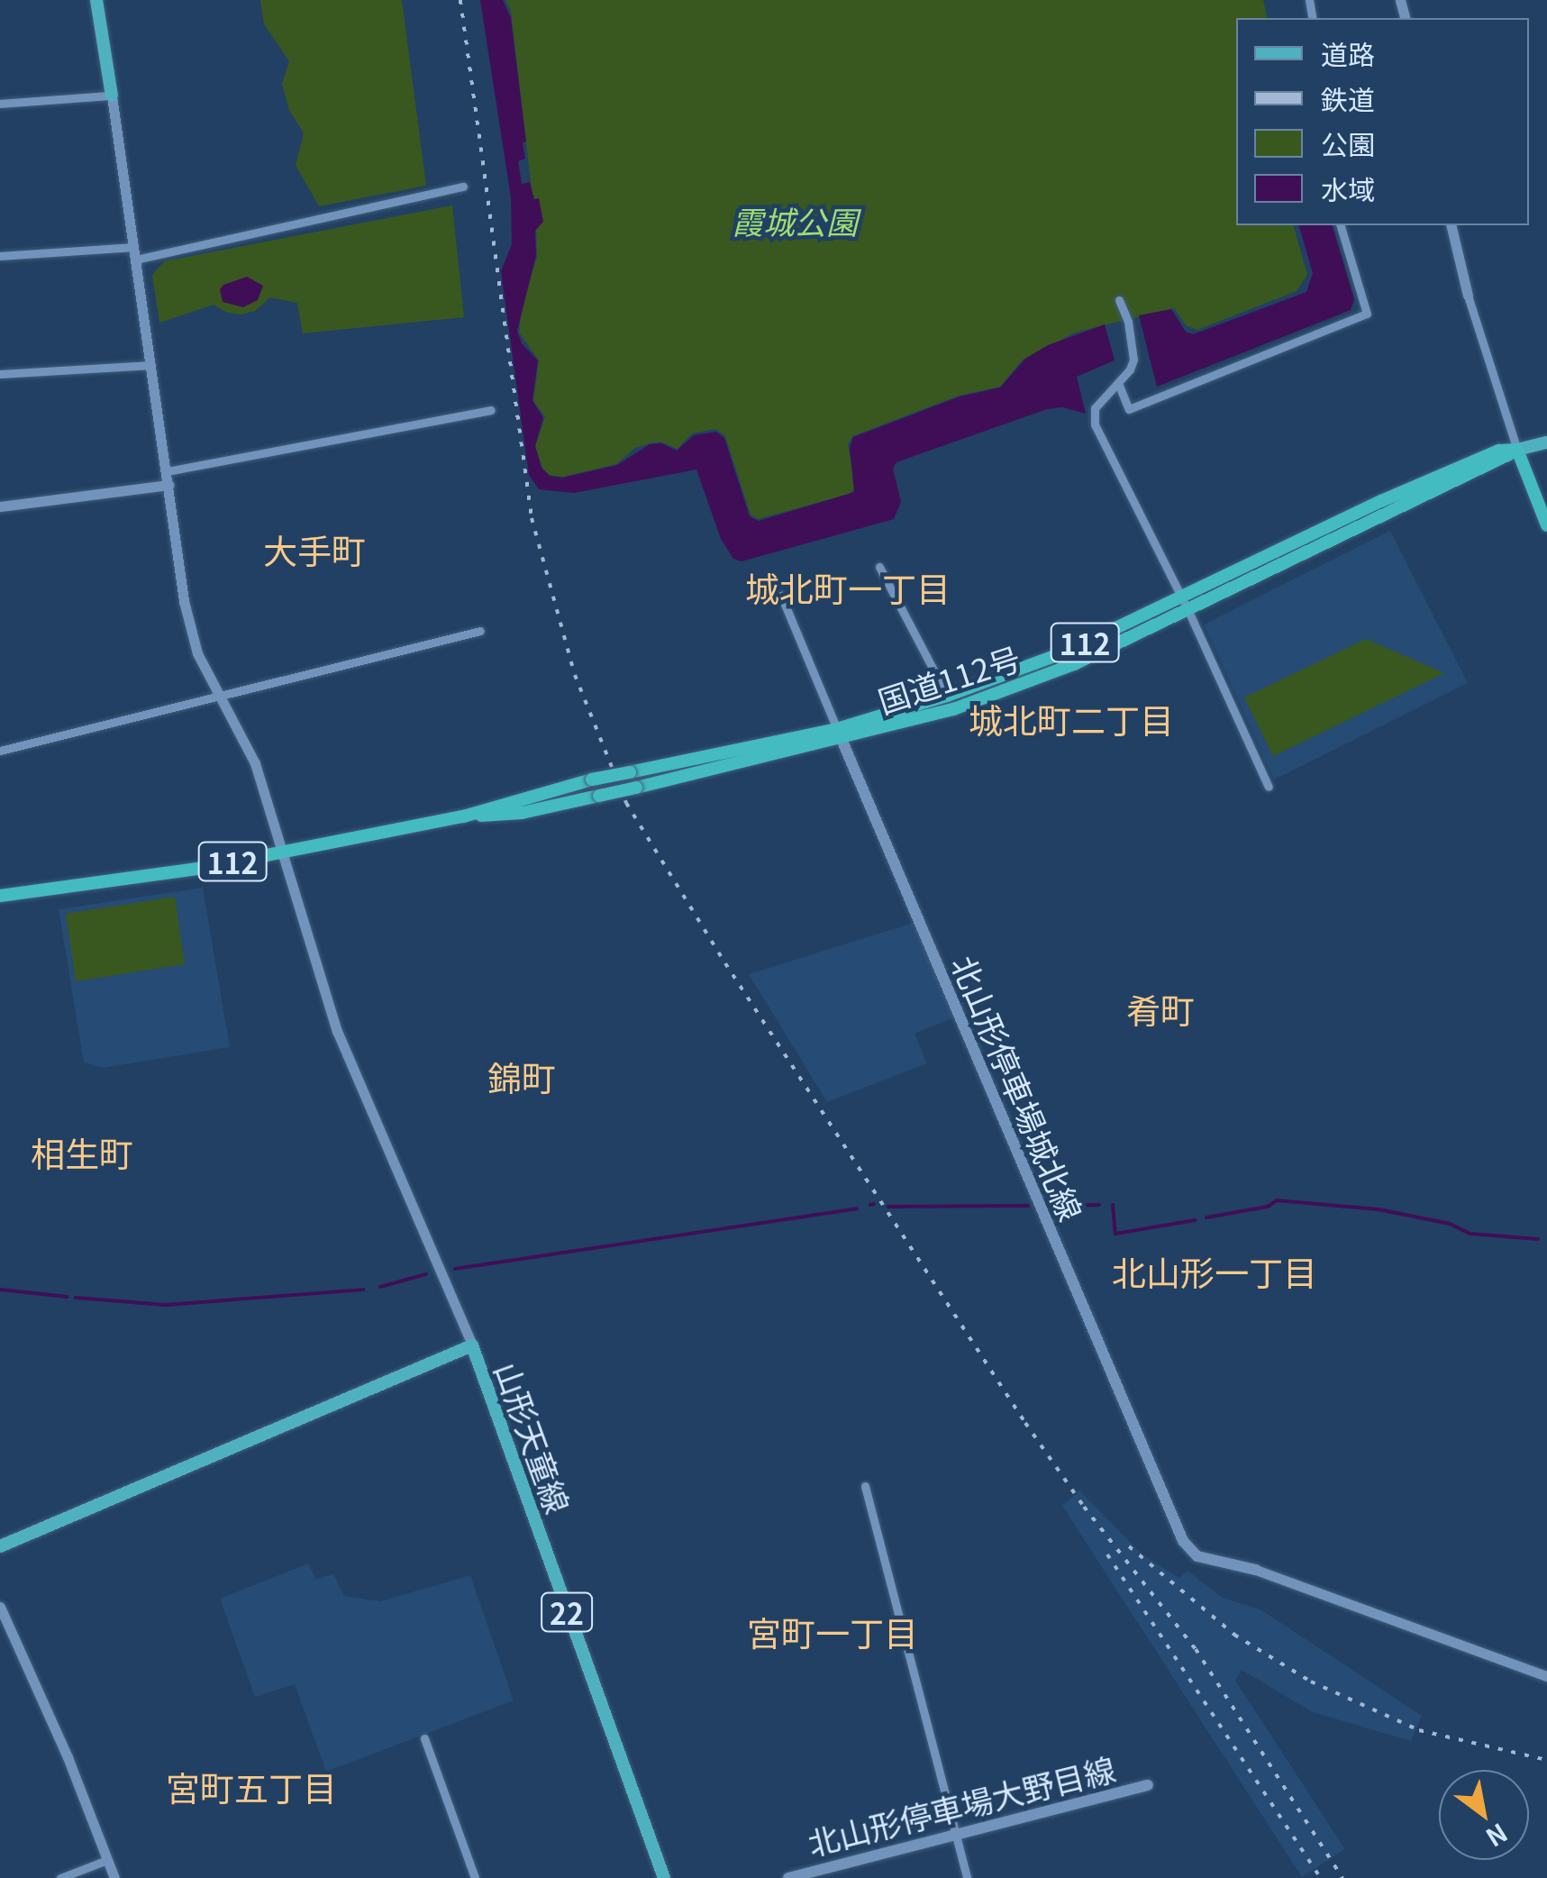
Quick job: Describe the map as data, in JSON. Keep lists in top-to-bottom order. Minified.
{"streets":{"highway":["112","国道112号"],"main road":["北山形停車場城北線","山形天童線","22","北山形停車場大野目線"]},"crossings":[["国道112号","北山形停車場城北線"]],"districts":["大手町","城北町一丁目","城北町二丁目","肴町","錦町","相生町","北山形一丁目","宮町一丁目","宮町五丁目"],"parks":["霞城公園"],"legend":["道路","鉄道","公園","水域"],"north":"bottom right"}
